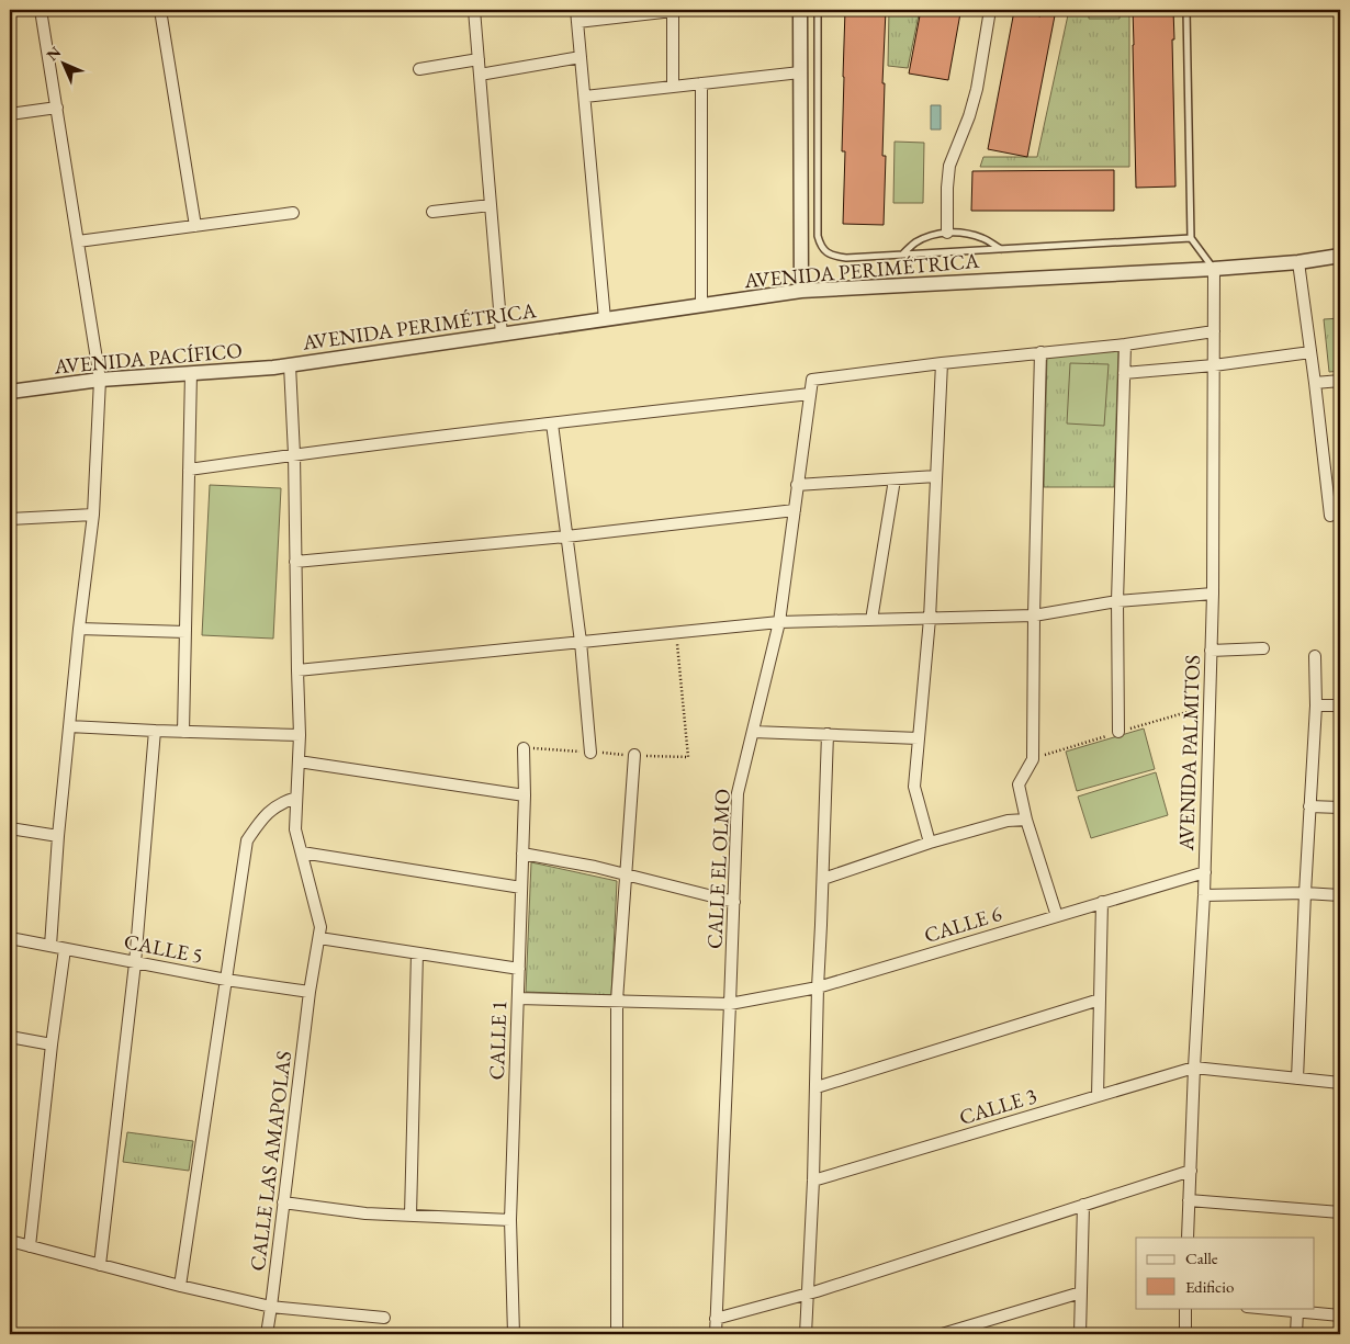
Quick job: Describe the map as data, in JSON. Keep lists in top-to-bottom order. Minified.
{"streets":{"street":["AVENIDA PERIMÉTRICA","AVENIDA PACÍFICO","AVENIDA PALMITOS","CALLE EL OLMO","CALLE 6","CALLE 5","CALLE 1","CALLE 3","CALLE LAS AMAPOLAS"]},"crossings":[["AVENIDA PERIMÉTRICA","AVENIDA PACÍFICO"],["AVENIDA PERIMÉTRICA","AVENIDA PALMITOS"],["AVENIDA PERIMÉTRICA","CALLE LAS AMAPOLAS"],["AVENIDA PACÍFICO","CALLE LAS AMAPOLAS"],["AVENIDA PALMITOS","CALLE 6"],["AVENIDA PALMITOS","CALLE 3"],["CALLE EL OLMO","CALLE 6"],["CALLE 6","CALLE 1"],["CALLE 5","CALLE LAS AMAPOLAS"]],"legend":["Calle","Edificio"],"north":"top left"}
